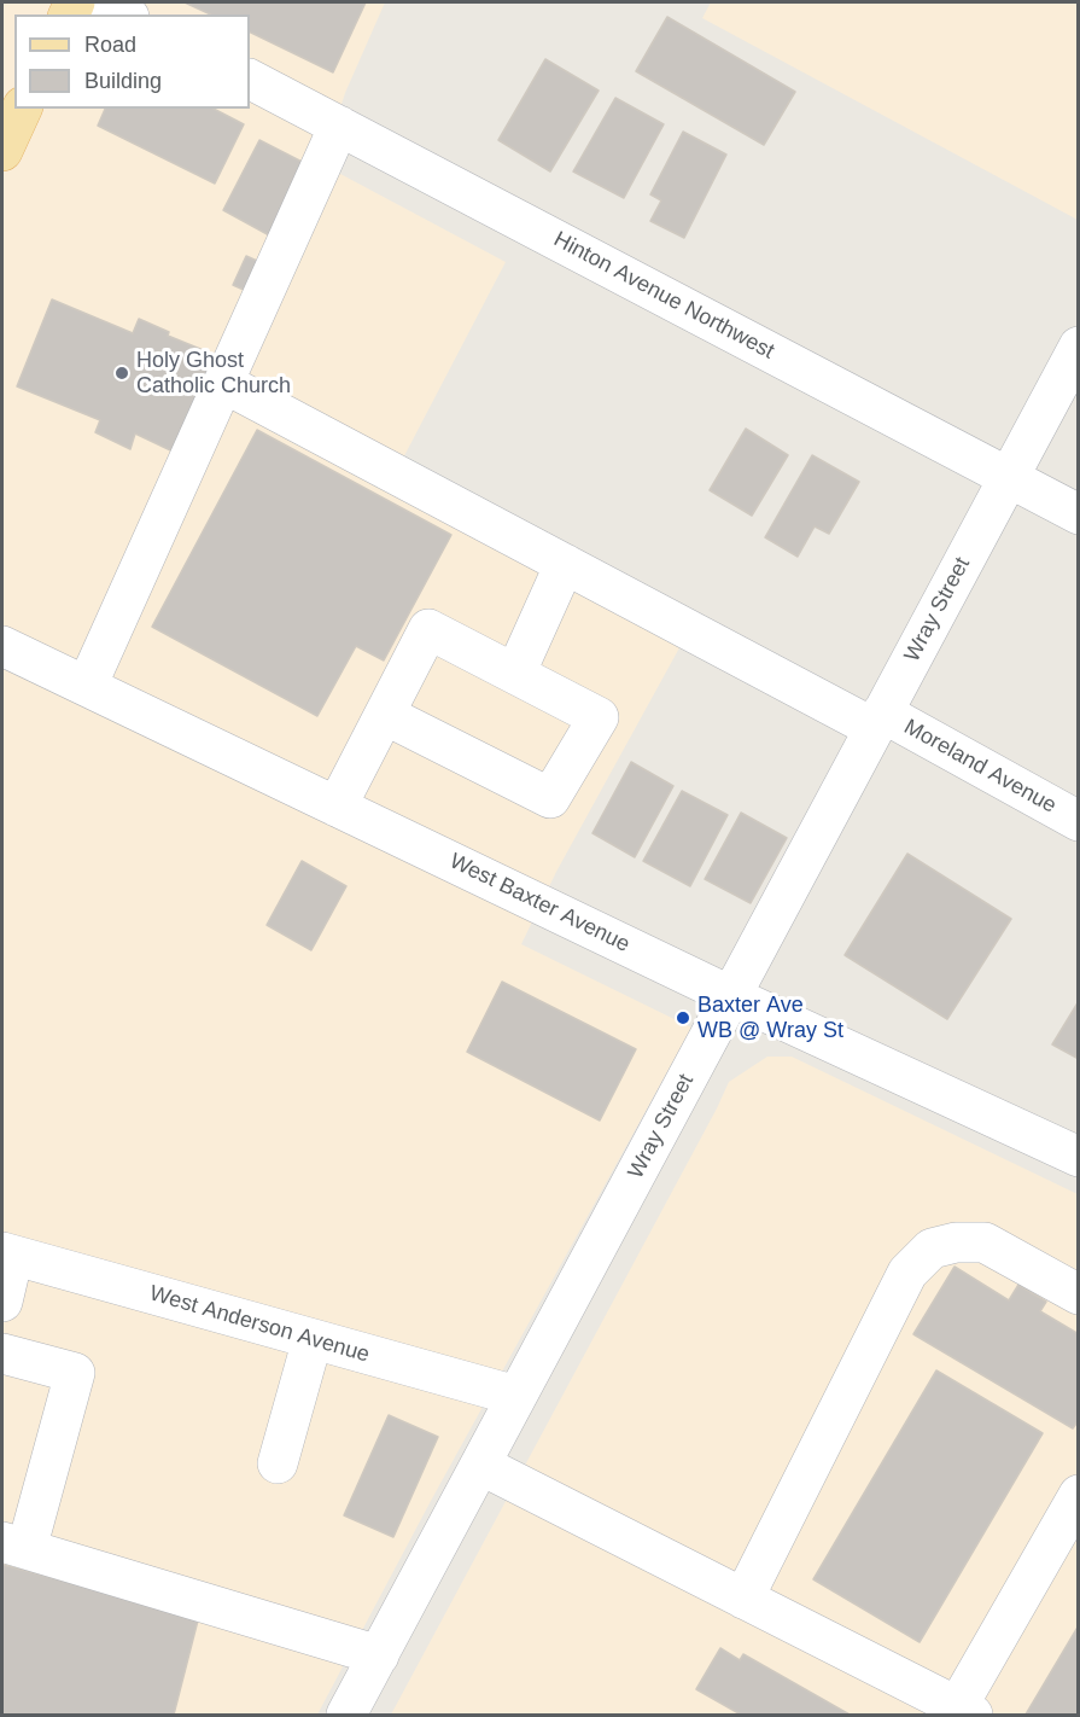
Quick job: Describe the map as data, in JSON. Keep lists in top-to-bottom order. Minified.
{"streets":{"street":["Hinton Avenue Northwest","Wray Street","Moreland Avenue","West Baxter Avenue","West Anderson Avenue"]},"crossings":[["Hinton Avenue Northwest","Wray Street"],["Wray Street","Moreland Avenue"],["Wray Street","West Baxter Avenue"],["Wray Street","West Anderson Avenue"]],"places":["Holy Ghost Catholic Church","Baxter Ave WB @ Wray St"],"legend":["Road","Building"]}
